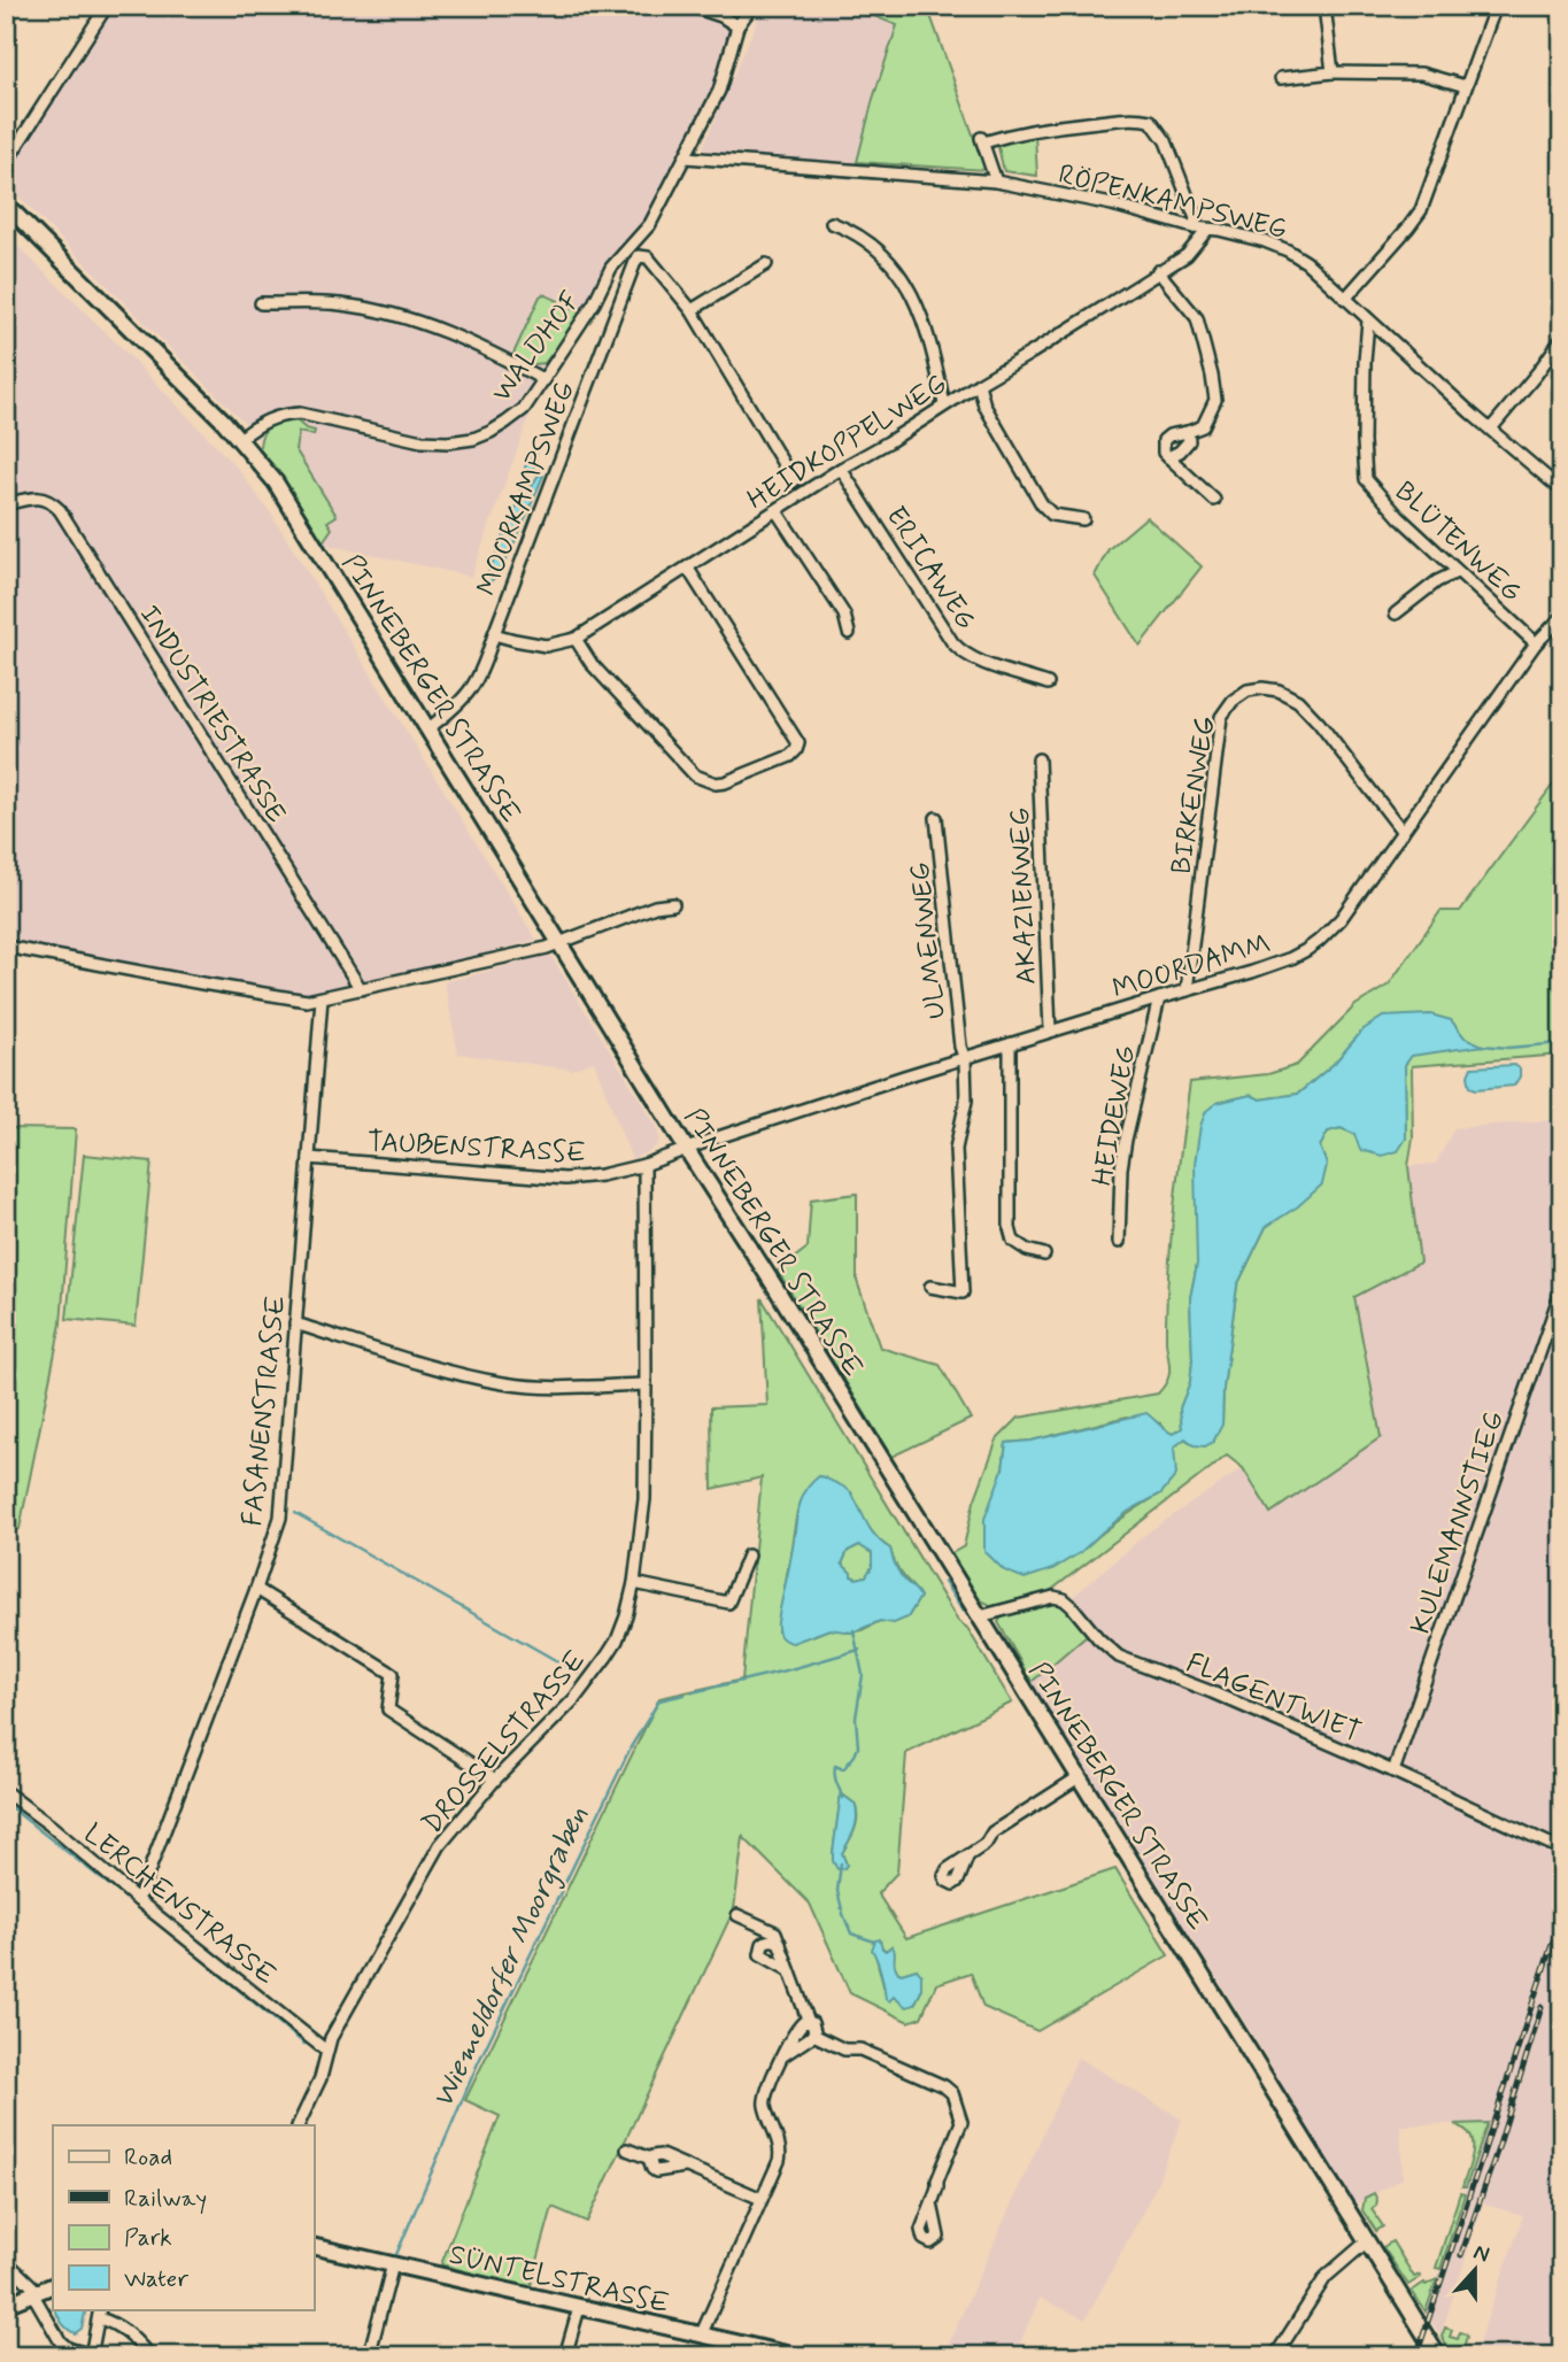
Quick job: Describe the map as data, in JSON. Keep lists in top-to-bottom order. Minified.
{"streets":{"main road":["PINNEBERGER STRASSE","SÜNTELSTRASSE"],"street":["RÖPENKAMPSWEG","WALDHOF","HEIDKOPPELWEG","MOORKAMPSWEG","BLÜTENWEG","ERICAWEG","INDUSTRIESTRASSE","BIRKENWEG","AKAZIENWEG","ULMENWEG","MOORDAMM","HEIDEWEG","TAUBENSTRASSE","FASANENSTRASSE","KULEMANNSTIEG","FLAGENTWIET","DROSSELSTRASSE","LERCHENSTRASSE"]},"crossings":[["RÖPENKAMPSWEG","WALDHOF"],["RÖPENKAMPSWEG","HEIDKOPPELWEG"],["RÖPENKAMPSWEG","BLÜTENWEG"],["WALDHOF","PINNEBERGER STRASSE"],["HEIDKOPPELWEG","MOORKAMPSWEG"],["HEIDKOPPELWEG","ERICAWEG"],["MOORKAMPSWEG","PINNEBERGER STRASSE"],["BLÜTENWEG","MOORDAMM"],["PINNEBERGER STRASSE","MOORDAMM"],["PINNEBERGER STRASSE","TAUBENSTRASSE"],["PINNEBERGER STRASSE","FLAGENTWIET"],["BIRKENWEG","MOORDAMM"],["AKAZIENWEG","MOORDAMM"],["ULMENWEG","MOORDAMM"],["MOORDAMM","HEIDEWEG"],["MOORDAMM","TAUBENSTRASSE"],["TAUBENSTRASSE","FASANENSTRASSE"],["TAUBENSTRASSE","DROSSELSTRASSE"],["FASANENSTRASSE","LERCHENSTRASSE"],["KULEMANNSTIEG","FLAGENTWIET"],["DROSSELSTRASSE","LERCHENSTRASSE"]],"water":["Wiemeldorfer Moorgraben"],"legend":["Road","Railway","Park","Water"],"north":"top"}
